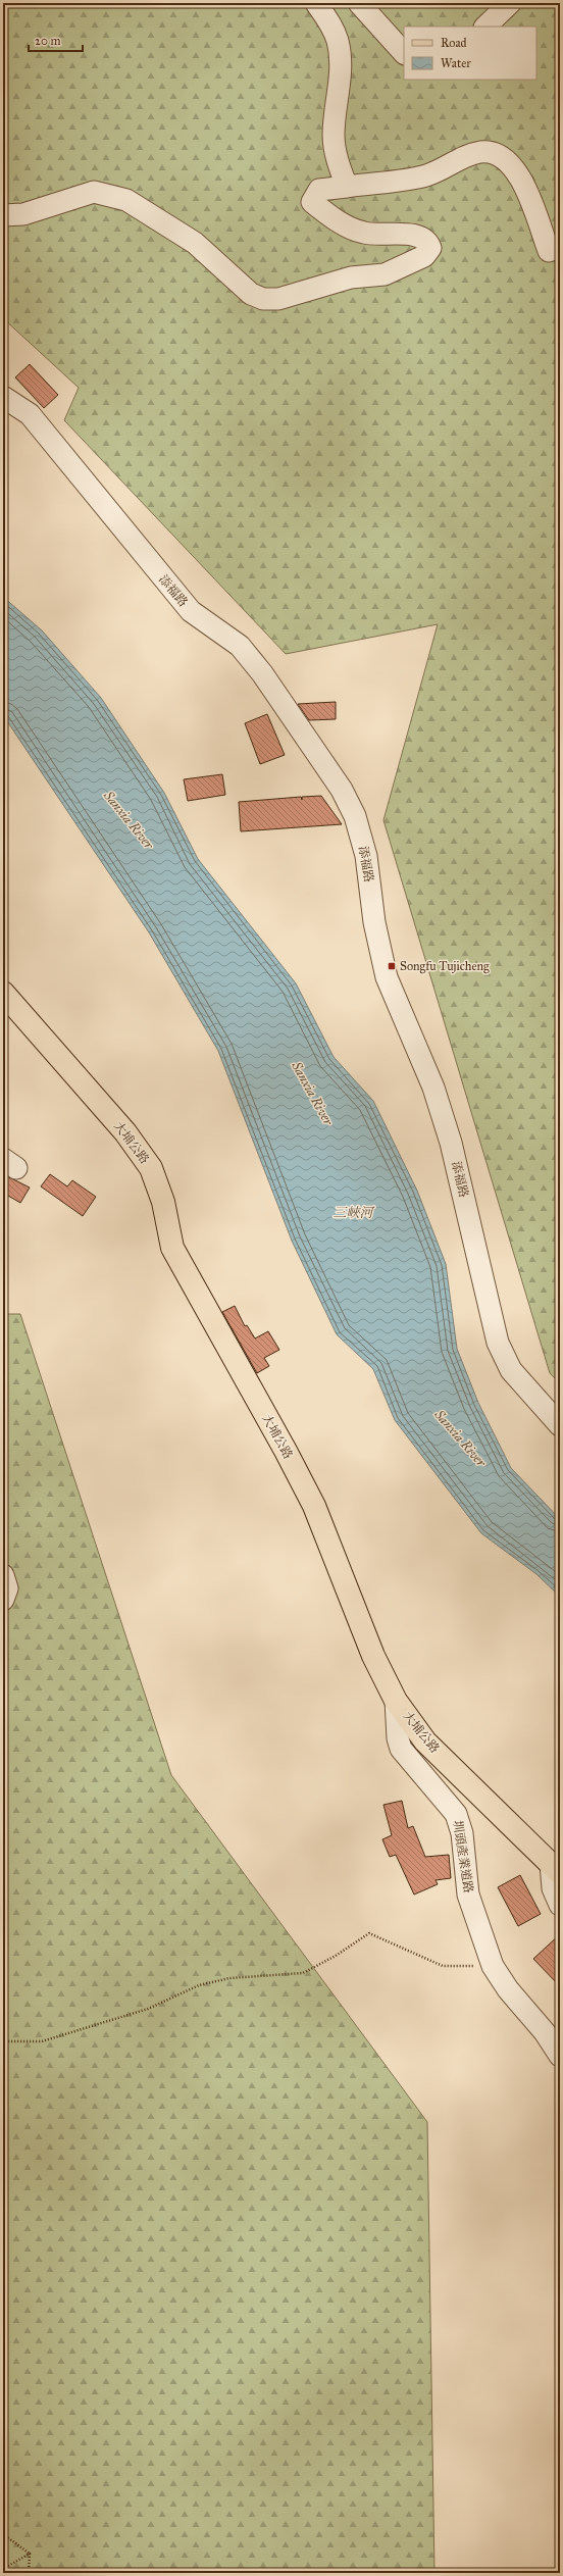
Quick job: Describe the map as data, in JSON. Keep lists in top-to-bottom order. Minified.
{"streets":{"main road":["大埔公路"],"street":["添福路","圳頭產業道路"]},"crossings":[["大埔公路","圳頭產業道路"]],"water":["Sanxia River","三峽河"],"places":{"transit":["Songfu Tujicheng"]},"legend":["Road","Water"],"scale_bar":"20 m"}
